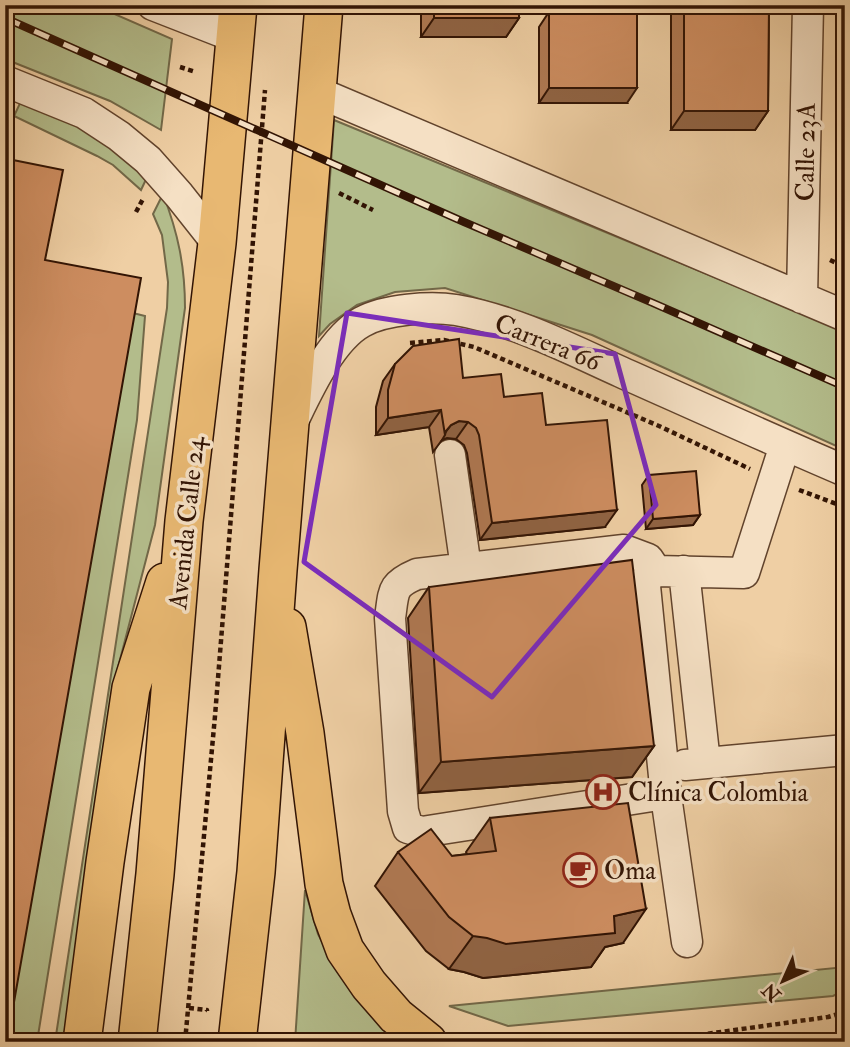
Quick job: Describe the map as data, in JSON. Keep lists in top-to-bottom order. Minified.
{"streets":{"main road":["Avenida Calle 24"],"street":["Calle 23A","Carrera 66"]},"places":{"hospital":["Clínica Colombia"],"cafe":["Oma"]},"north":"bottom left"}
